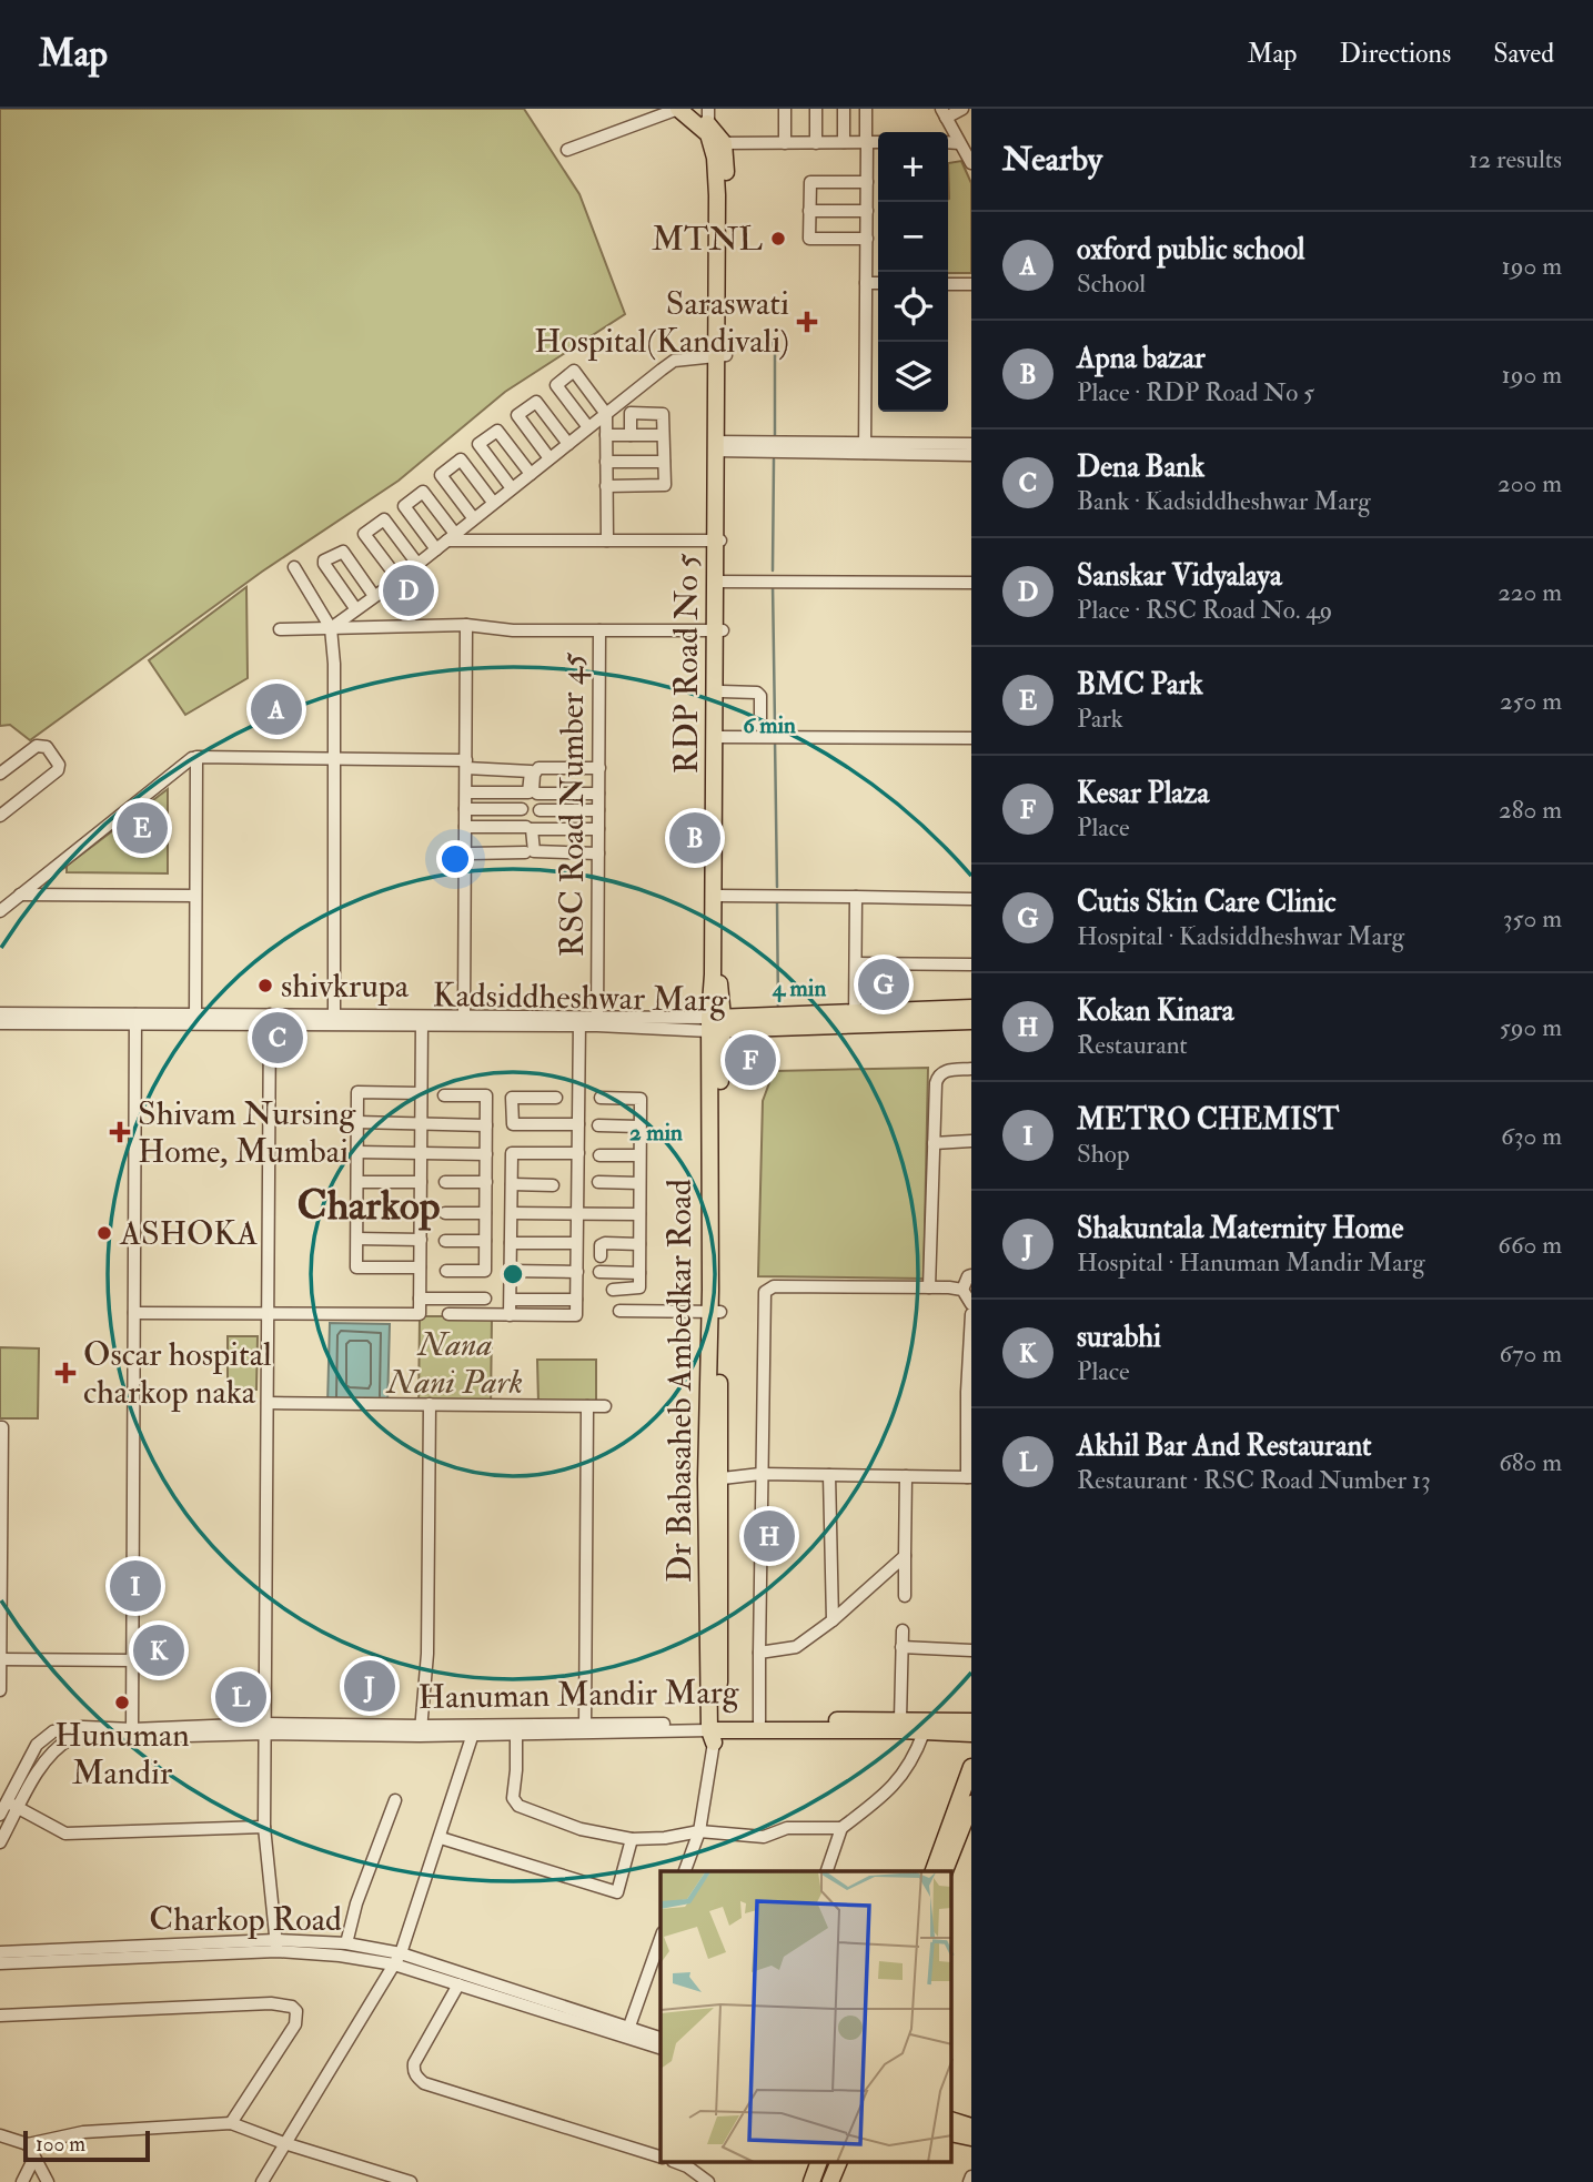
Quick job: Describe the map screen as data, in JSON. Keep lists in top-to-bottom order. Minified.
{"streets":{"main road":["RDP Road No 5","Kadsiddheshwar Marg","Dr Babasaheb Ambedkar Road","Hanuman Mandir Marg"],"street":["RSC Road Number 45","Charkop Road"]},"crossings":[["RDP Road No 5","Kadsiddheshwar Marg"],["RDP Road No 5","Dr Babasaheb Ambedkar Road"],["RSC Road Number 45","Kadsiddheshwar Marg"],["Kadsiddheshwar Marg","Dr Babasaheb Ambedkar Road"],["Dr Babasaheb Ambedkar Road","Hanuman Mandir Marg"]],"districts":["Charkop"],"parks":["Nana Nani Park"],"places":{"other":["MTNL","shivkrupa","ASHOKA","Hunuman Mandir"],"health":["Saraswati Hospital(Kandivali)","Shivam Nursing Home, Mumbai","Oscar hospital charkop naka"]},"scale_bar":"100 m","page":{"header":"Map","nav":["Map","Directions","Saved"],"heading":["Nearby","12 results"],"map_buttons":["+","−"],"list":[{"mark":"A","name":"oxford public school","note":"School","value":"190 m"},{"mark":"B","name":"Apna bazar","note":"Place · RDP Road No 5","value":"190 m"},{"mark":"C","name":"Dena Bank","note":"Bank · Kadsiddheshwar Marg","value":"200 m"},{"mark":"D","name":"Sanskar Vidyalaya","note":"Place · RSC Road No. 49","value":"220 m"},{"mark":"E","name":"BMC Park","note":"Park","value":"250 m"},{"mark":"F","name":"Kesar Plaza","note":"Place","value":"280 m"},{"mark":"G","name":"Cutis Skin Care Clinic","note":"Hospital · Kadsiddheshwar Marg","value":"350 m"},{"mark":"H","name":"Kokan Kinara","note":"Restaurant","value":"590 m"},{"mark":"I","name":"METRO CHEMIST","note":"Shop","value":"630 m"},{"mark":"J","name":"Shakuntala Maternity Home","note":"Hospital · Hanuman Mandir Marg","value":"660 m"},{"mark":"K","name":"surabhi","note":"Place","value":"670 m"},{"mark":"L","name":"Akhil Bar And Restaurant","note":"Restaurant · RSC Road Number 13","value":"680 m"}],"pins":["D","A","E","B","G","C","F","H","I","K","J","L"],"scale":"100 m"},"rings":["6 min","4 min","2 min"]}
